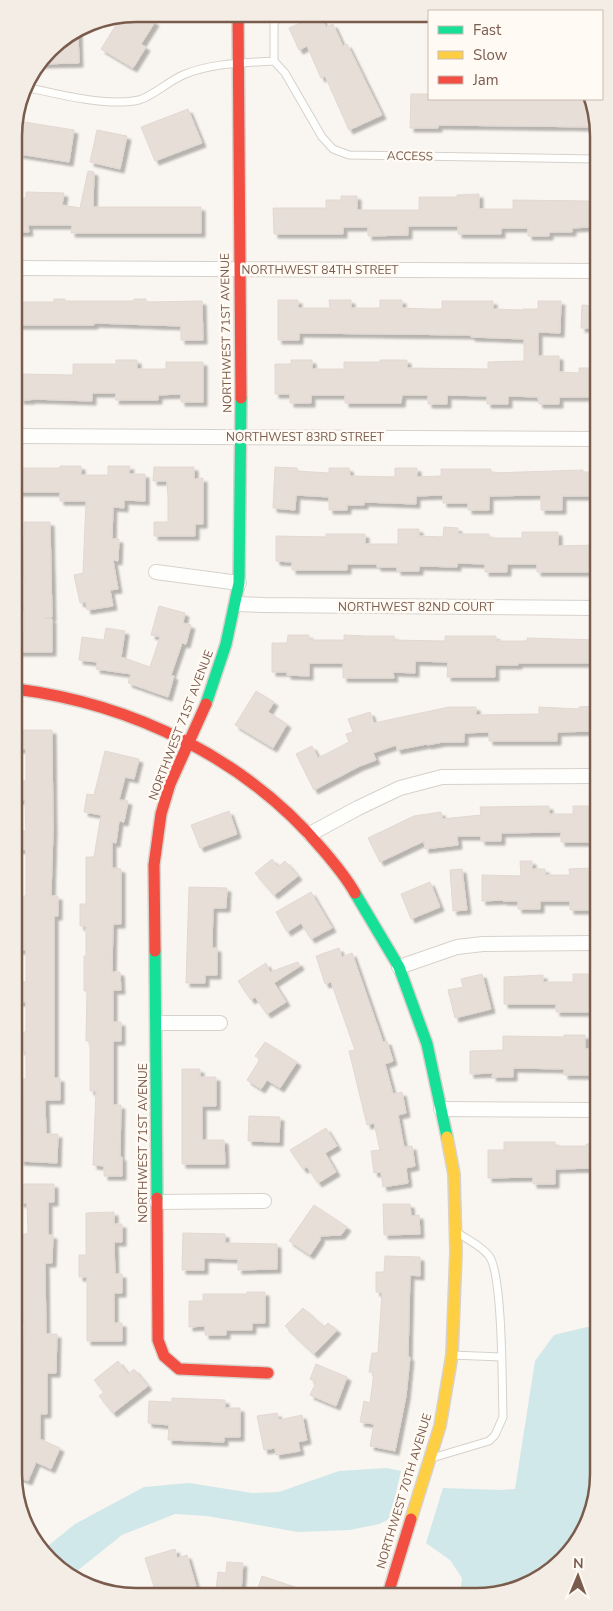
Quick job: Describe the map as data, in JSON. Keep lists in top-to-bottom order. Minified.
{"streets":{"street":["NORTHWEST 84TH STREET","NORTHWEST 71ST AVENUE","NORTHWEST 83RD STREET","NORTHWEST 82ND COURT","NORTHWEST 70TH AVENUE"],"lane":["ACCESS"]},"crossings":[["NORTHWEST 84TH STREET","NORTHWEST 71ST AVENUE"],["NORTHWEST 71ST AVENUE","NORTHWEST 83RD STREET"],["NORTHWEST 71ST AVENUE","NORTHWEST 82ND COURT"],["NORTHWEST 71ST AVENUE","NORTHWEST 70TH AVENUE"]],"legend":["Fast","Slow","Jam"],"north":"top"}
